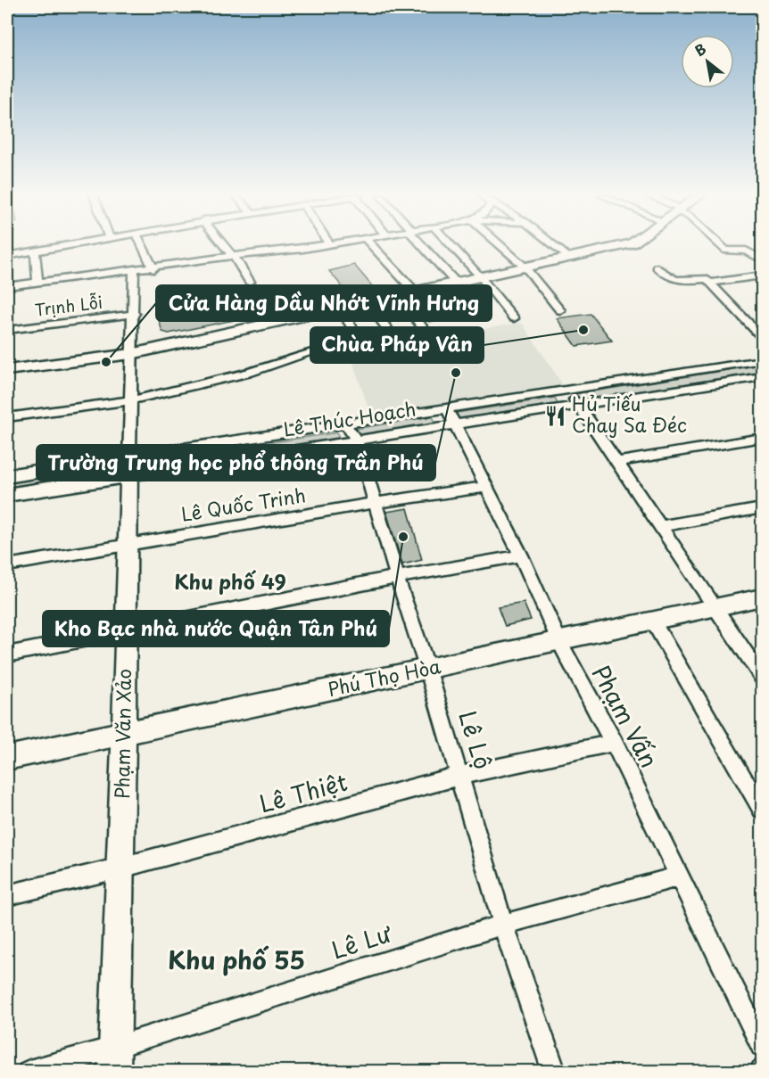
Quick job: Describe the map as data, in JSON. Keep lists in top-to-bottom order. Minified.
{"streets":{"street":["Trịnh Lỗi","Lê Thúc Hoạch","Lê Quốc Trinh","Phú Thọ Hòa","Phạm Vấn","Phạm Văn Xảo","Lê Lộ","Lê Thiệt","Lê Lư"]},"crossings":[["Trịnh Lỗi","Phạm Văn Xảo"],["Lê Thúc Hoạch","Phạm Vấn"],["Lê Thúc Hoạch","Phạm Văn Xảo"],["Lê Thúc Hoạch","Lê Lộ"],["Lê Quốc Trinh","Phạm Vấn"],["Lê Quốc Trinh","Phạm Văn Xảo"],["Lê Quốc Trinh","Lê Lộ"],["Phú Thọ Hòa","Phạm Vấn"],["Phú Thọ Hòa","Phạm Văn Xảo"],["Phú Thọ Hòa","Lê Lộ"],["Phạm Vấn","Lê Thiệt"],["Phạm Vấn","Lê Lư"],["Phạm Văn Xảo","Lê Thiệt"],["Phạm Văn Xảo","Lê Lư"],["Lê Lộ","Lê Thiệt"],["Lê Lộ","Lê Lư"]],"districts":["Khu phố 49","Khu phố 55"],"places":{"other":["Chùa Pháp Vân","Cửa Hàng Dầu Nhớt Vĩnh Hưng","Trường Trung học phổ thông Trần Phú","Kho Bạc nhà nước Quận Tân Phú"],"restaurant":["Hủ Tiếu Chay Sa Đéc"]},"north":"top left"}
